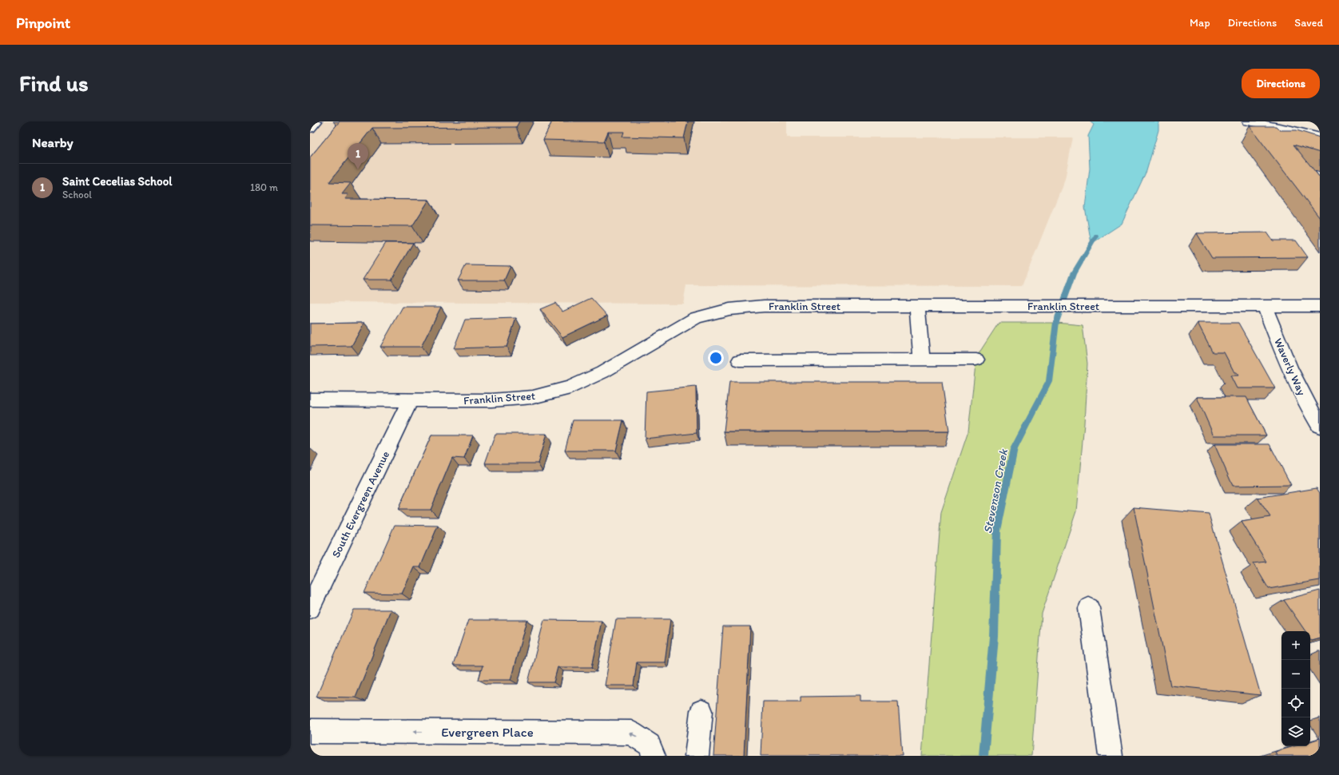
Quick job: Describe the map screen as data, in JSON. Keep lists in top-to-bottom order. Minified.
{"streets":{"street":["Franklin Street","Waverly Way","South Evergreen Avenue","Evergreen Place"]},"crossings":[["Franklin Street","Waverly Way"],["Franklin Street","South Evergreen Avenue"]],"one_way":["Evergreen Place"],"water":["Stevenson Creek"],"page":{"header":"Pinpoint","nav":["Map","Directions","Saved"],"buttons":"Directions","title":"Find us","heading":"Nearby","pins":"1","list":[{"mark":"1","name":"Saint Cecelias School","note":"School","value":"180 m"}],"map_buttons":["+","−"]}}
